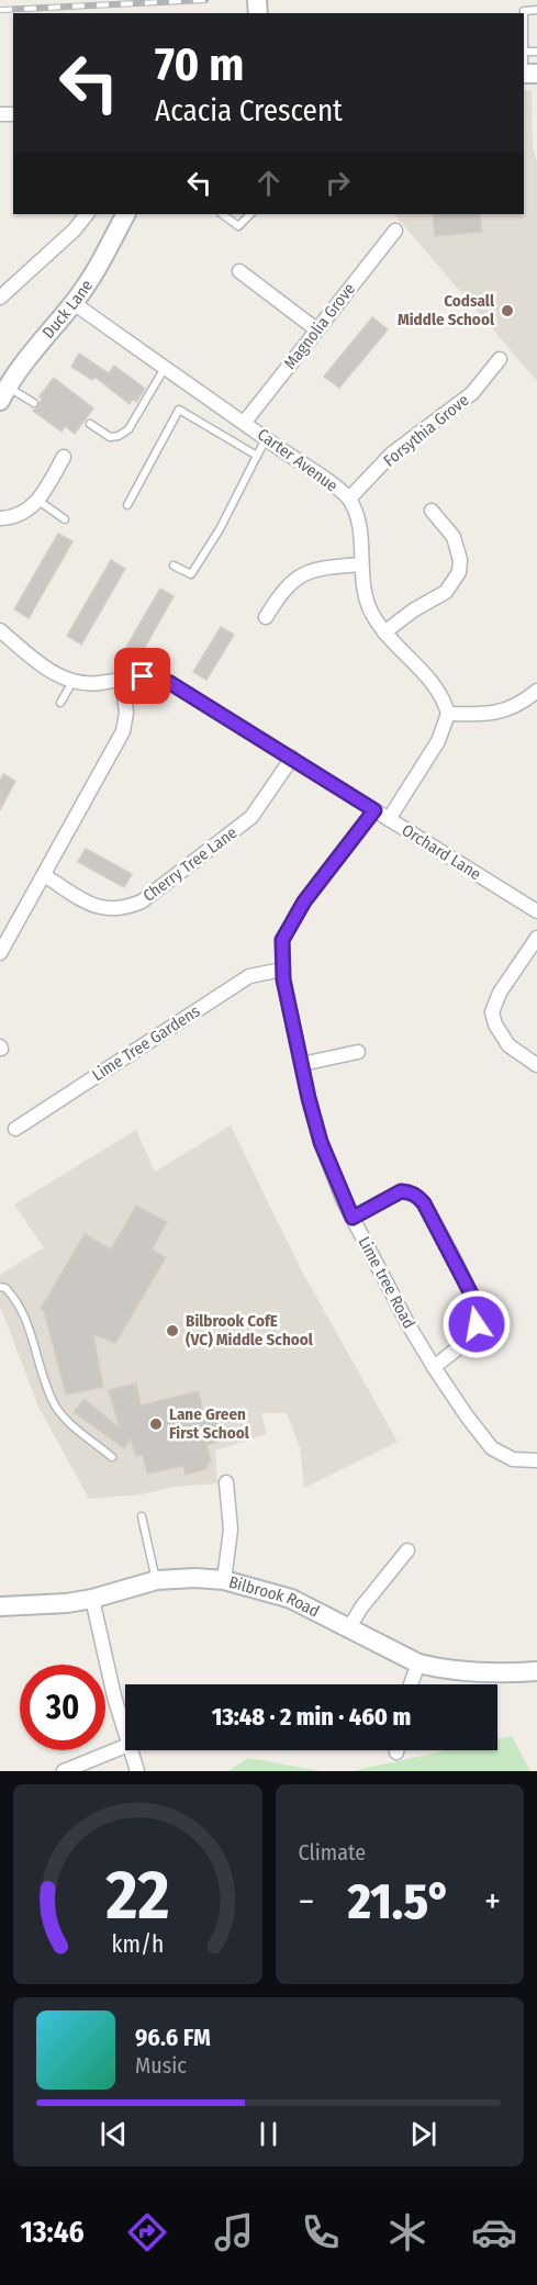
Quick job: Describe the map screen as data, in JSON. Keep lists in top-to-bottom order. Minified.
{"streets":{"street":["Duck Lane","Magnolia Grove","Forsythia Grove","Carter Avenue","Orchard Lane","Cherry Tree Lane","Lime Tree Gardens","Lime tree Road","Bilbrook Road"]},"crossings":[["Duck Lane","Carter Avenue"],["Magnolia Grove","Carter Avenue"],["Forsythia Grove","Carter Avenue"],["Orchard Lane","Cherry Tree Lane"],["Orchard Lane","Lime tree Road"],["Lime Tree Gardens","Lime tree Road"]],"places":["Codsall Middle School","Bilbrook CofE (VC) Middle School","Lane Green First School"],"page":{"turn":["70 m","Acacia Crescent"],"limit":"30","trip":"13:48 · 2 min · 460 m","tile":"Climate","heat":["−","21.5°","+"],"song":["96.6 FM","Music"],"tabs":"13:46","gauge":["22","km/h"]}}
